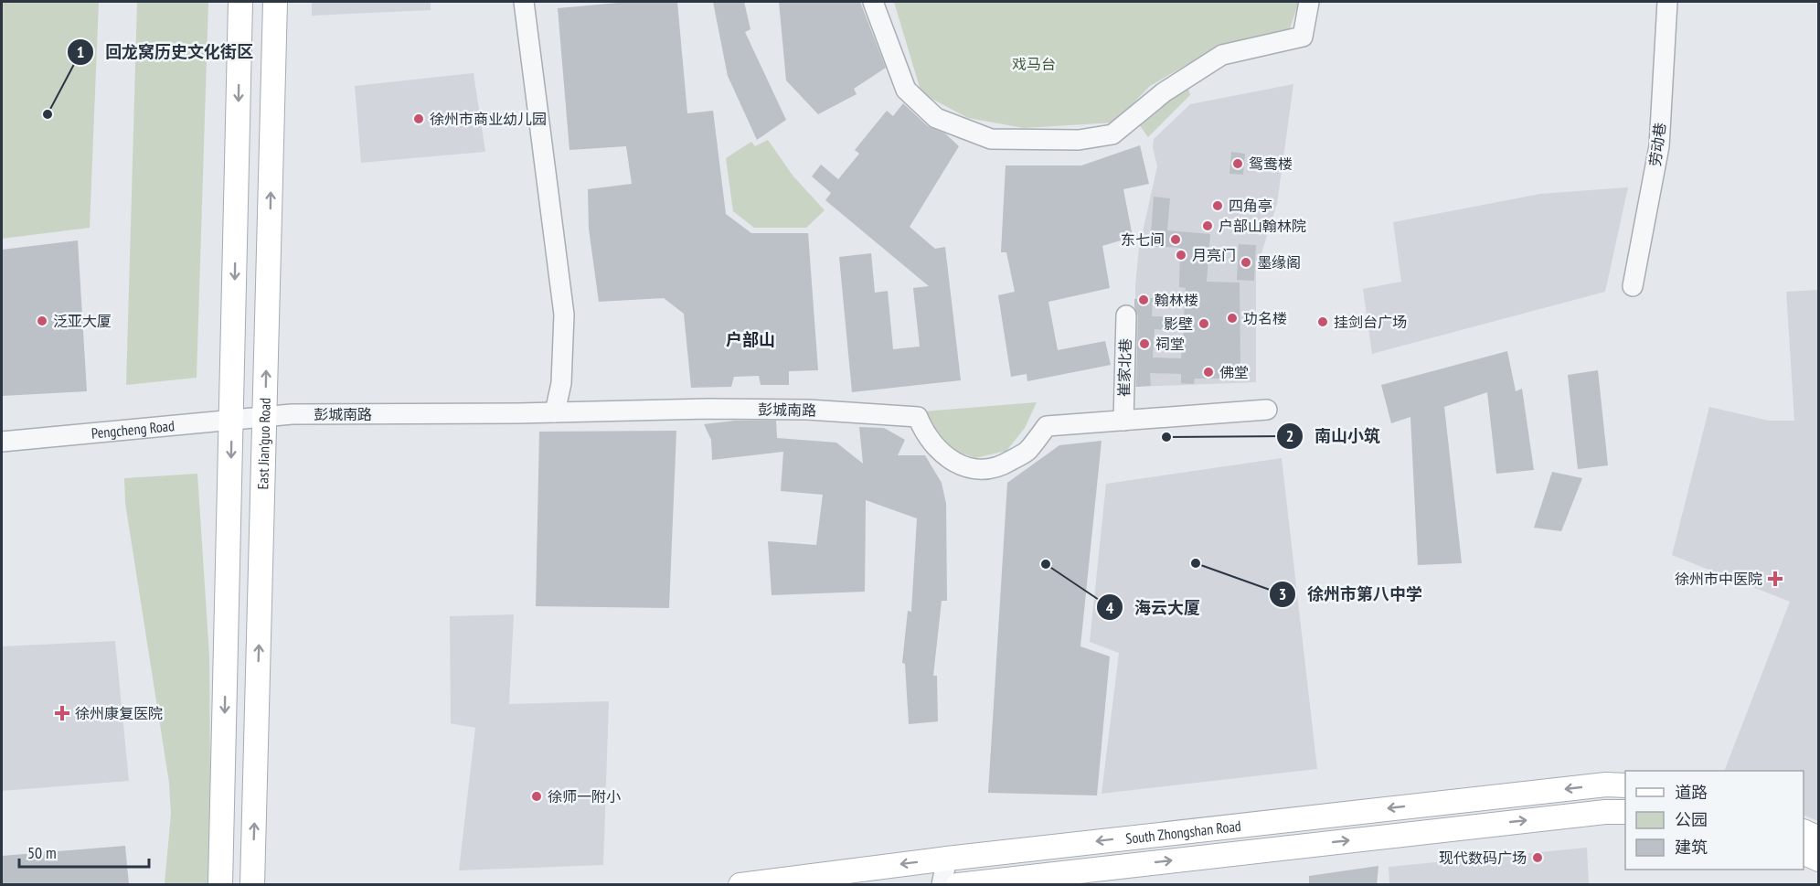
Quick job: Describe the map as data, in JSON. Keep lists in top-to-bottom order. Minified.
{"streets":{"main road":["East Jian'guo Road","South Zhongshan Road"],"street":["劳动巷","崔家北巷","彭城南路","Pengcheng Road"]},"crossings":[["崔家北巷","彭城南路"],["彭城南路","Pengcheng Road"],["彭城南路","East Jian'guo Road"],["Pengcheng Road","East Jian'guo Road"]],"districts":["户部山"],"parks":["戏马台"],"places":{"other":["回龙窝历史文化街区","徐州市商业幼儿园","鸳鸯楼","四角亭","户部山翰林院","东七间","月亮门","墨缘阁","翰林楼","功名楼","泛亚大厦","挂剑台广场","影壁","祠堂","佛堂","南山小筑","徐州市第八中学","海云大厦","徐师一附小","现代数码广场"],"health":["徐州市中医院","徐州康复医院"]},"legend":["道路","公园","建筑"],"scale_bar":"50 m"}
